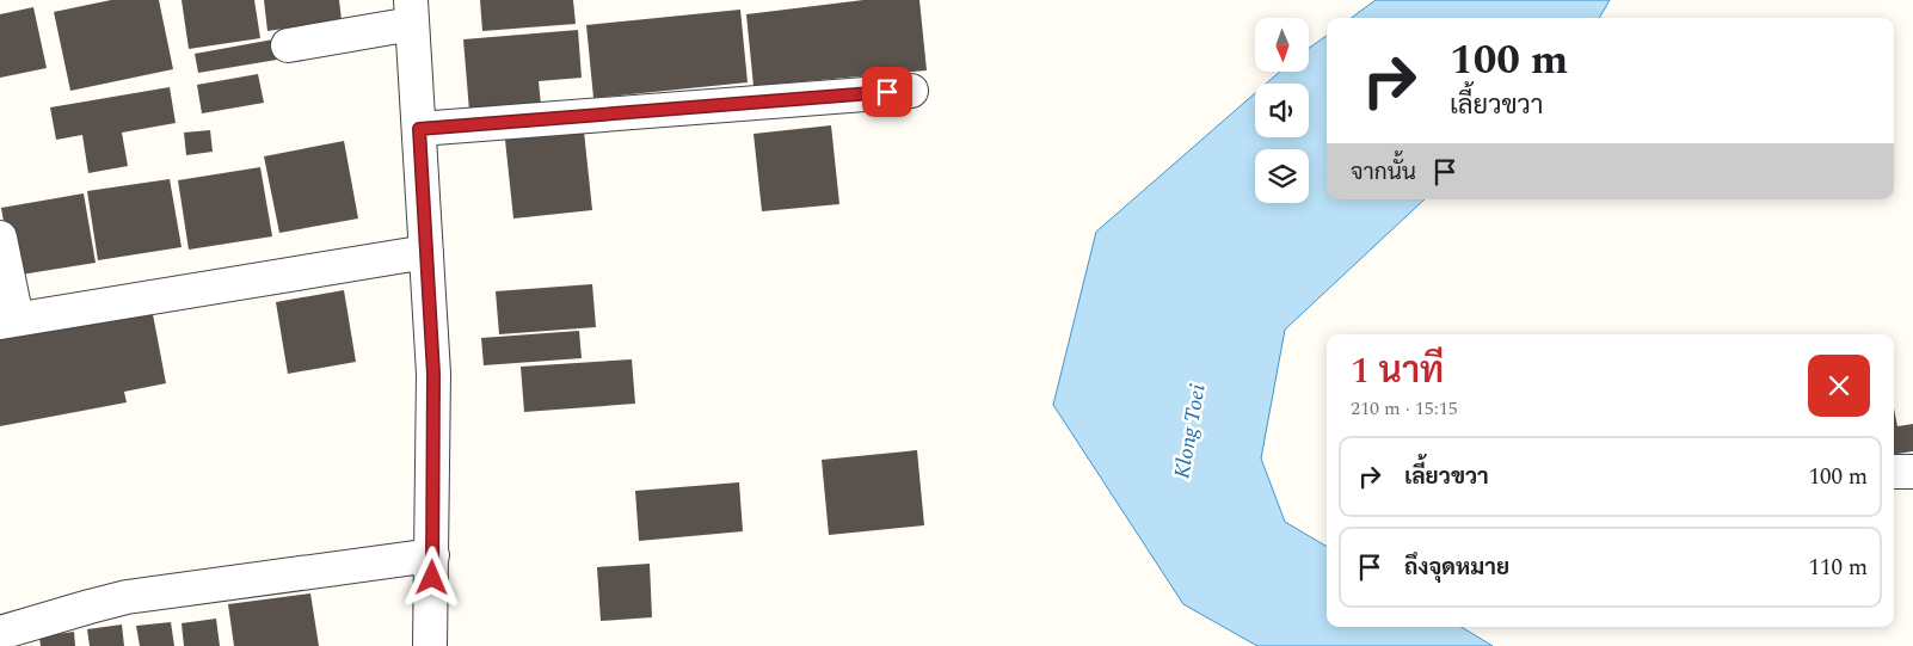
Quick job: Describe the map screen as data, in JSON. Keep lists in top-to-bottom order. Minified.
{"water":["Klong Toei"],"north":"bottom","page":{"turn":["100 m","เลี้ยวขวา"],"then":"จากนั้น","heading":["1 นาที","210 m · 15:15"],"list":[{"name":"เลี้ยวขวา","value":"100 m"},{"name":"ถึงจุดหมาย","value":"110 m"}]}}
